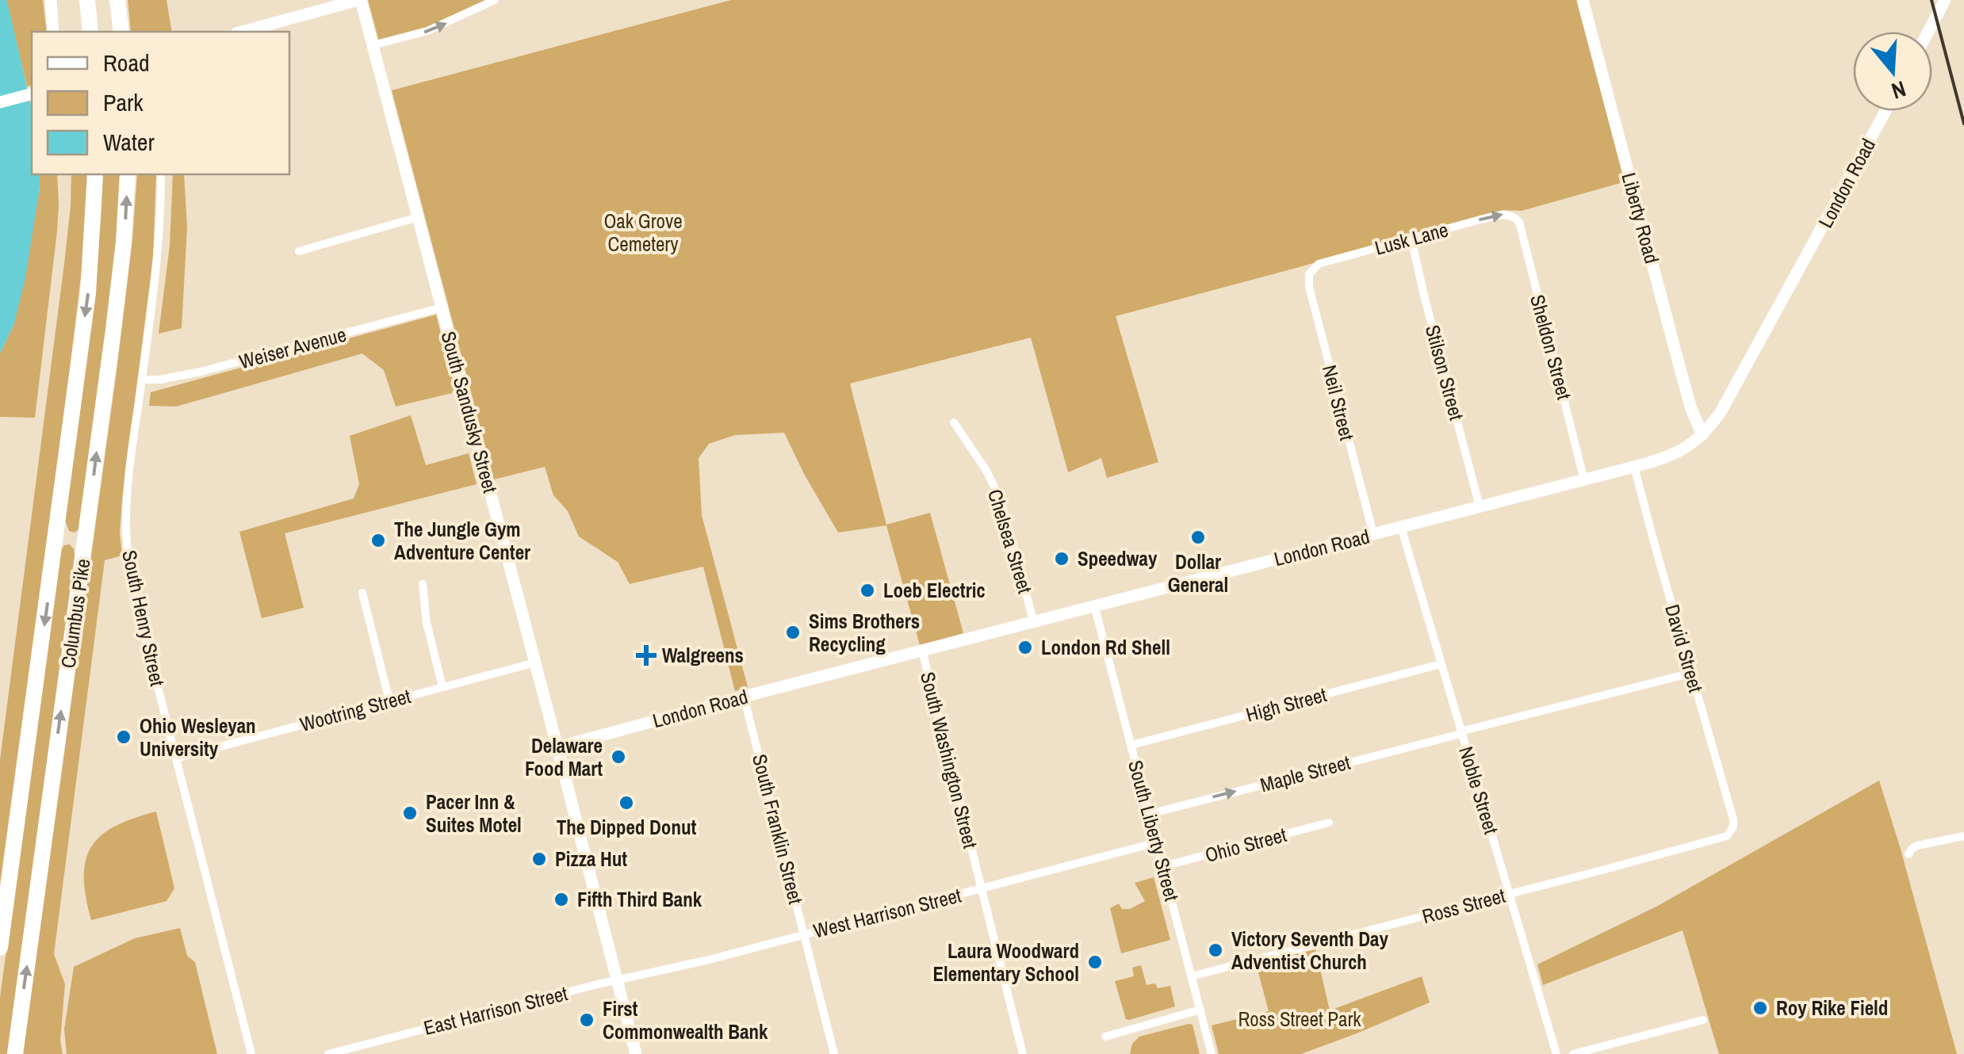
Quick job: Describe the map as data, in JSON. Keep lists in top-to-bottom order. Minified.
{"streets":{"highway":["Columbus Pike"],"street":["London Road","Liberty Road","Lusk Lane","Sheldon Street","Weiser Avenue","Stilson Street","Neil Street","South Sandusky Street","Chelsea Street","South Henry Street","David Street","High Street","Wootring Street","South Washington Street","Maple Street","Noble Street","South Franklin Street","South Liberty Street","Ohio Street","Ross Street","West Harrison Street","East Harrison Street"]},"crossings":[["London Road","Liberty Road"],["London Road","Sheldon Street"],["London Road","Stilson Street"],["London Road","Neil Street"],["London Road","South Sandusky Street"],["London Road","Chelsea Street"],["London Road","David Street"],["London Road","South Washington Street"],["London Road","Noble Street"],["London Road","South Franklin Street"],["London Road","South Liberty Street"],["Lusk Lane","Sheldon Street"],["Lusk Lane","Stilson Street"],["Lusk Lane","Neil Street"],["Weiser Avenue","South Sandusky Street"],["Weiser Avenue","South Henry Street"],["South Sandusky Street","Wootring Street"],["South Sandusky Street","West Harrison Street"],["South Sandusky Street","East Harrison Street"],["South Henry Street","Wootring Street"],["David Street","Maple Street"],["David Street","Ross Street"],["High Street","Noble Street"],["High Street","South Liberty Street"],["South Washington Street","West Harrison Street"],["Maple Street","Noble Street"],["Maple Street","South Liberty Street"],["Noble Street","Ross Street"],["South Franklin Street","West Harrison Street"],["South Liberty Street","Ohio Street"],["South Liberty Street","Ross Street"],["South Liberty Street","West Harrison Street"],["West Harrison Street","East Harrison Street"]],"one_way":["Lusk Lane","Maple Street"],"parks":["Oak Grove Cemetery","Ross Street Park"],"places":{"other":["Dollar General","The Jungle Gym Adventure Center","Speedway","Loeb Electric","Sims Brothers Recycling","London Rd Shell","Ohio Wesleyan University","Delaware Food Mart","The Dipped Donut","Pacer Inn & Suites Motel","Pizza Hut","Fifth Third Bank","Victory Seventh Day Adventist Church","Laura Woodward Elementary School","Roy Rike Field","First Commonwealth Bank"],"health":["Walgreens"]},"legend":["Road","Park","Water"],"north":"bottom"}
